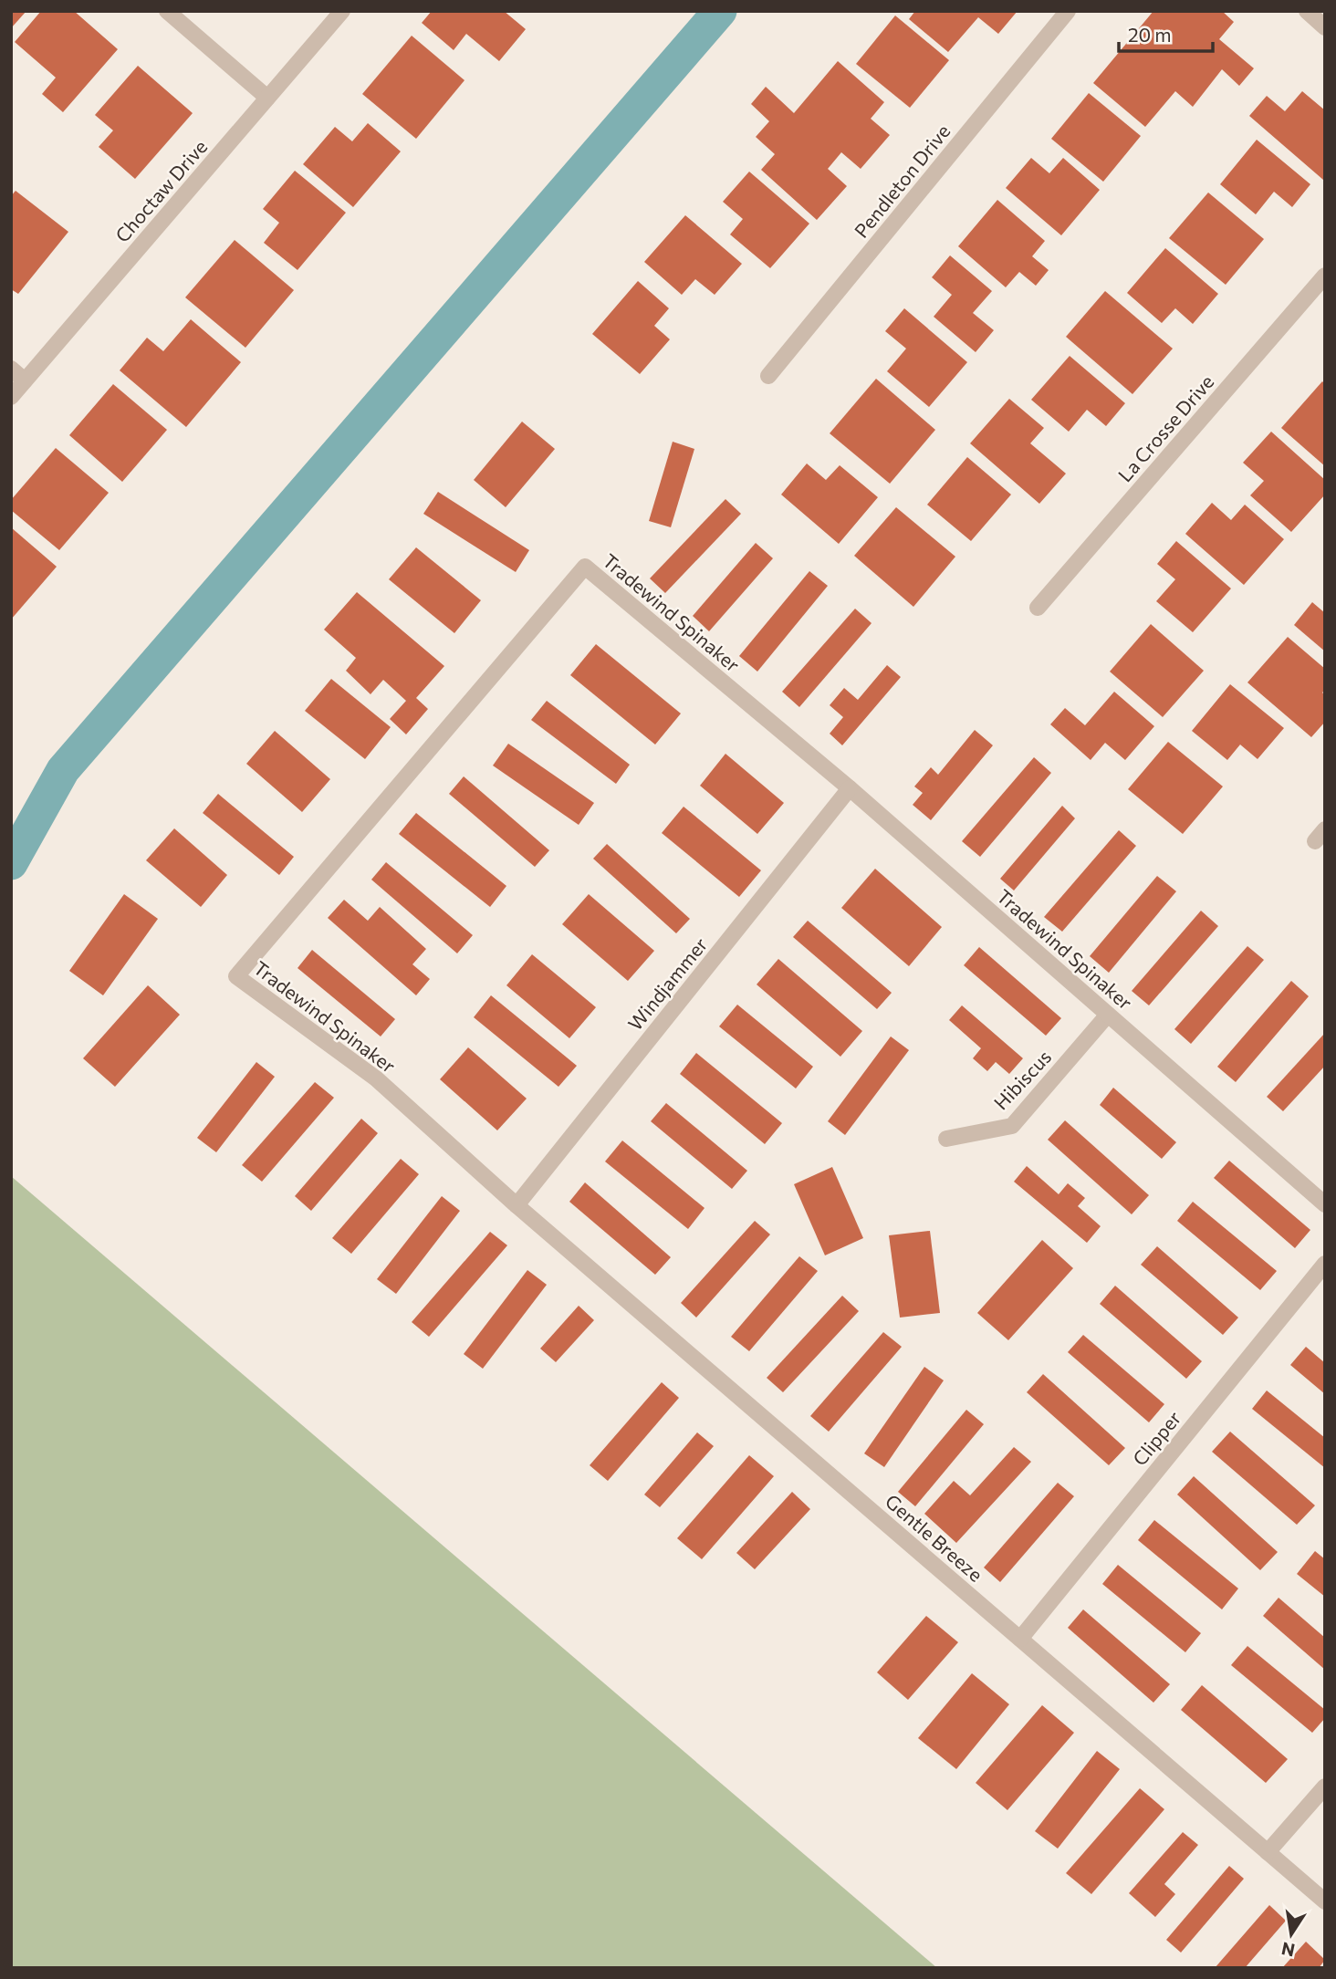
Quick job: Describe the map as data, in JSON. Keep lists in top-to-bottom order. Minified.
{"streets":{"street":["Pendleton Drive","Choctaw Drive","La Crosse Drive","Tradewind Spinaker","Windjammer","Hibiscus","Clipper","Gentle Breeze"]},"crossings":[["Tradewind Spinaker","Windjammer"],["Tradewind Spinaker","Hibiscus"],["Tradewind Spinaker","Gentle Breeze"],["Windjammer","Gentle Breeze"],["Clipper","Gentle Breeze"]],"scale_bar":"20 m","north":"bottom"}
